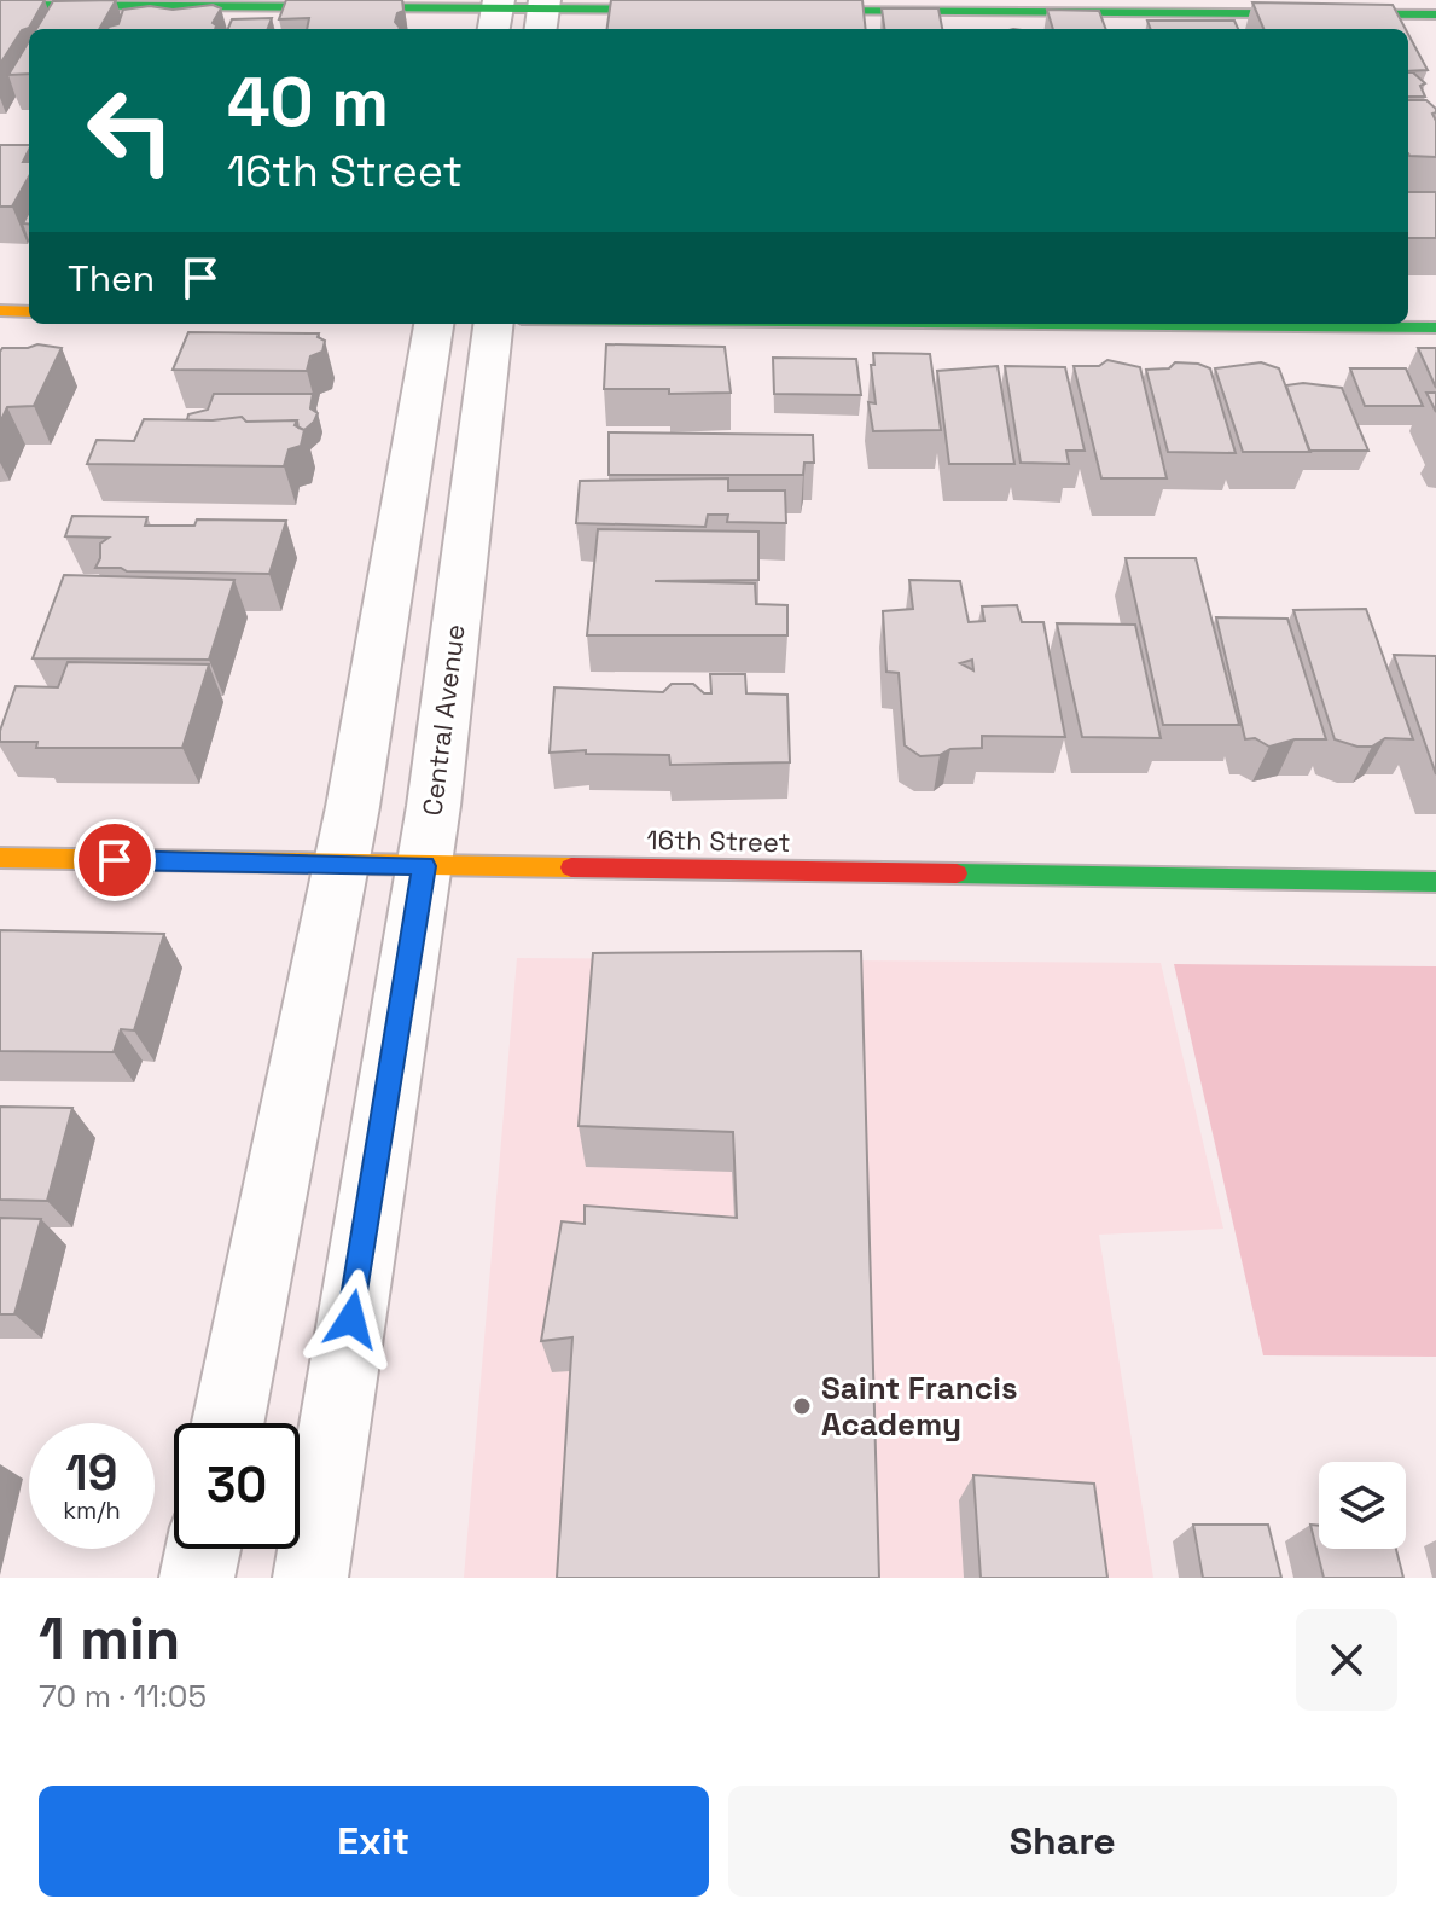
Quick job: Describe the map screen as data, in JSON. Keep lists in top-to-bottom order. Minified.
{"streets":{"street":["Central Avenue","16th Street"]},"crossings":[["Central Avenue","16th Street"]],"places":["Saint Francis Academy"],"page":{"turn":["40 m","16th Street"],"then":"Then","speed":"19 km/h","limit":"30","heading":["1 min","70 m · 11:05"],"buttons":["Exit","Share"]}}
